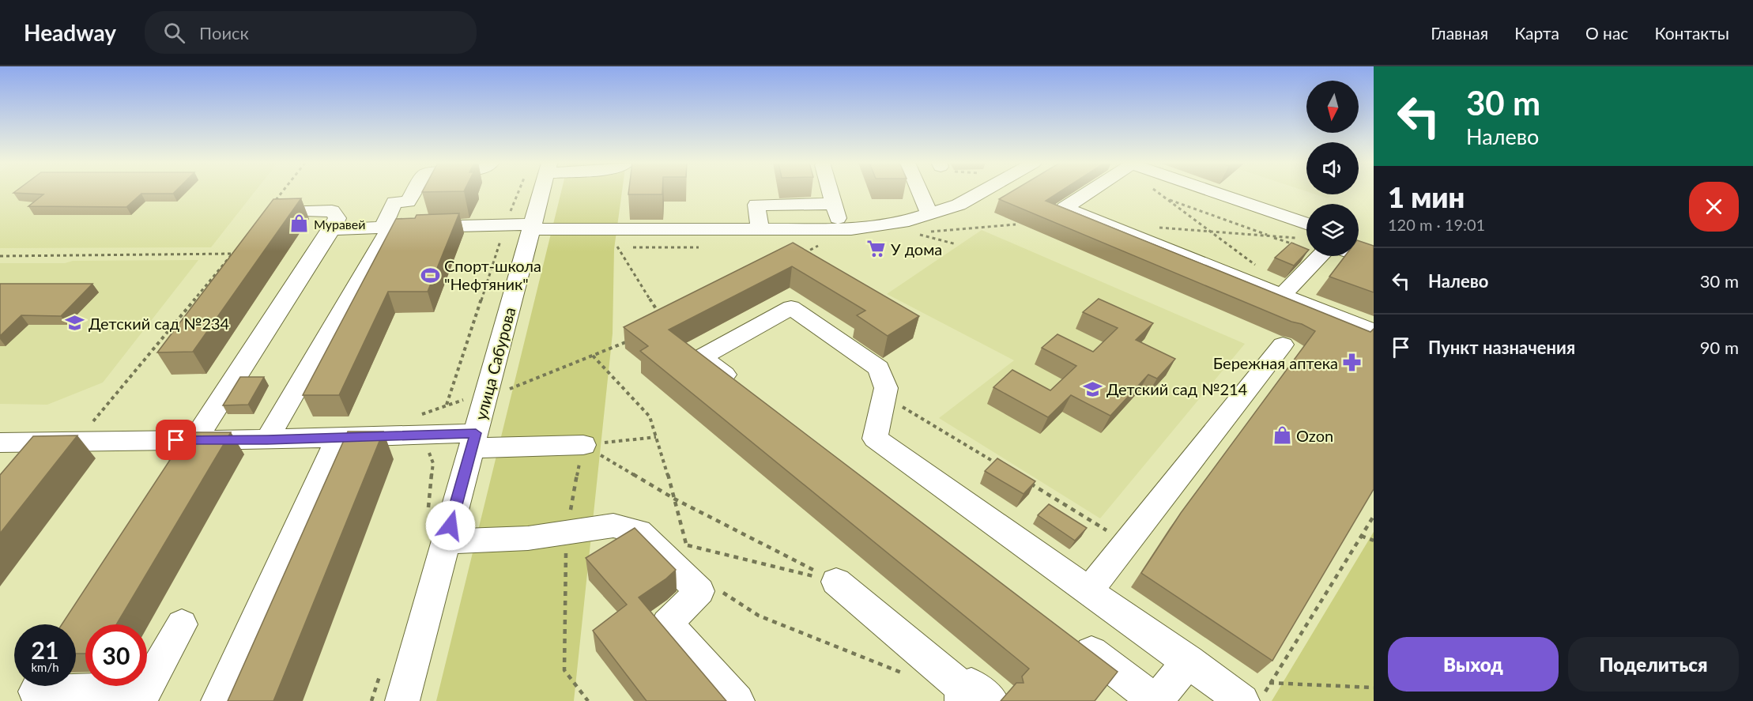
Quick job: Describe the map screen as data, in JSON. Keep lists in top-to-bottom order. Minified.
{"streets":{"street":["улица Сабурова"]},"places":{"shop":["Муравей","Ozon"],"supermarket":["У дома"],"sports":["Спорт-школа \"Нефтяник\""],"school or university":["Детский сад №234","Детский сад №214"],"pharmacy":["Бережная аптека"]},"north":"bottom","page":{"header":"Headway","search":"Поиск","nav":["Главная","Карта","О нас","Контакты"],"turn":["30 m","Налево"],"heading":["1 мин","120 m · 19:01"],"list":[{"name":"Налево","value":"30 m"},{"name":"Пункт назначения","value":"90 m"}],"speed":"21 km/h","limit":"30","buttons":["Выход","Поделиться"]}}
